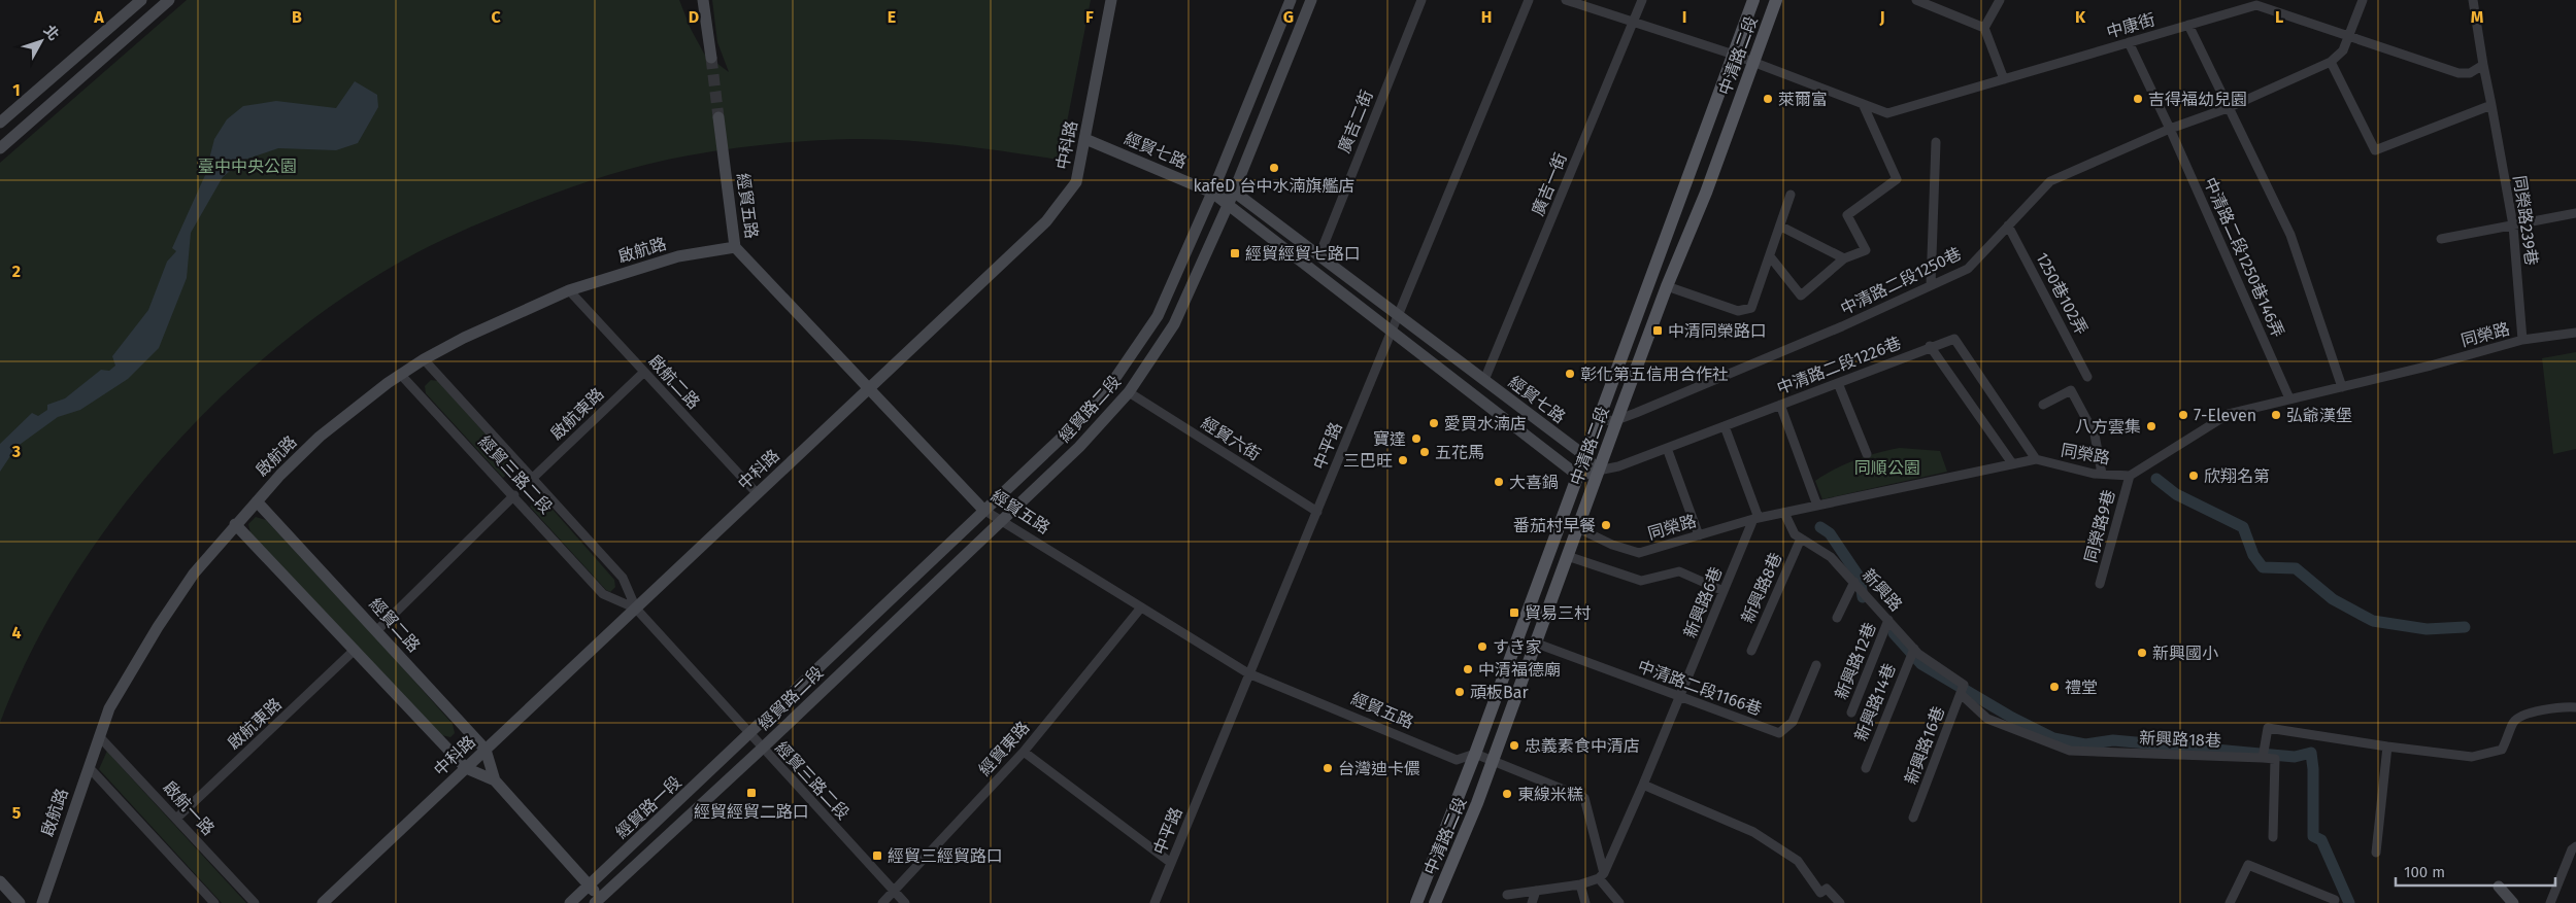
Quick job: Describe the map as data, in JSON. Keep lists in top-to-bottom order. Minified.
{"streets":{"main road":["中清路二段"],"street":["中康街","廣吉二街","中科路","經貿七路","廣吉一街","經貿五路","同榮路239巷","啟航路","中清路二段1250巷146弄","中清路二段1250巷","1250巷102弄","同榮路","中清路二段1226巷","啟航二路","經貿路二段","啟航東路","經貿六街","中平路","經貿三路二段","同榮路9巷","新興路8巷","新興路","新興路6巷","經貿二路","新興路12巷","中清路二段1166巷","新興路14巷","新興路18巷","新興路16巷","經貿東路","經貿路一段","啟航一路"]},"crossings":[["中康街","中清路二段"],["中康街","廣吉一街"],["中康街","同榮路239巷"],["中康街","中清路二段1250巷146弄"],["中康街","中清路二段1250巷"],["中清路二段","經貿七路"],["中清路二段","經貿五路"],["中清路二段","中清路二段1250巷"],["中清路二段","同榮路"],["中清路二段","中清路二段1226巷"],["中清路二段","中清路二段1166巷"],["廣吉二街","經貿七路"],["中科路","經貿七路"],["中科路","經貿五路"],["中科路","啟航二路"],["中科路","經貿三路二段"],["中科路","經貿二路"],["經貿七路","廣吉一街"],["經貿七路","中清路二段1226巷"],["經貿七路","經貿路二段"],["經貿七路","中平路"],["經貿五路","啟航路"],["經貿五路","經貿路二段"],["經貿五路","中平路"],["經貿五路","經貿東路"],["同榮路239巷","同榮路"],["啟航路","啟航二路"],["啟航路","經貿三路二段"],["啟航路","經貿二路"],["啟航路","啟航一路"],["中清路二段1250巷146弄","中清路二段1250巷"],["中清路二段1250巷146弄","同榮路"],["中清路二段1250巷","1250巷102弄"],["同榮路","中清路二段1226巷"],["同榮路","同榮路9巷"],["同榮路","新興路"],["同榮路","新興路6巷"],["啟航二路","啟航東路"],["經貿路二段","經貿六街"],["經貿路二段","經貿三路二段"],["經貿路二段","經貿路一段"],["啟航東路","經貿三路二段"],["啟航東路","經貿二路"],["啟航東路","啟航一路"],["經貿六街","中平路"],["經貿三路二段","經貿東路"],["經貿三路二段","經貿路一段"],["新興路8巷","新興路"],["新興路","新興路12巷"],["新興路","新興路14巷"],["新興路","新興路16巷"],["新興路6巷","中清路二段1166巷"],["經貿二路","經貿路一段"],["新興路18巷","新興路16巷"]],"parks":["臺中中央公園","同順公園"],"places":{"other":["萊爾富","吉得福幼兒園","kafeD 台中水湳旗艦店","彰化第五信用合作社","7-Eleven","弘爺漢堡","愛買水湳店","八方雲集","寶達","五花馬","三巴旺","欣翔名第","大喜鍋","番茄村早餐","すき家","新興國小","中清福德廟","禮堂","頑板Bar","忠義素食中清店","台灣迪卡儂","東線米糕"],"transit":["經貿經貿七路口","中清同榮路口","貿易三村","經貿經貿二路口","經貿三經貿路口"]},"scale_bar":"100 m","north":"top right","grid":{"columns":["A","B","C","D","E","F","G","H","I","J","K","L","M"],"rows":["1","2","3","4","5"]}}
